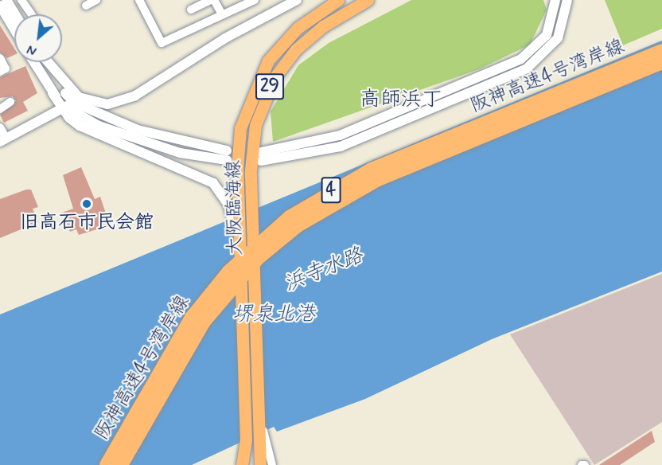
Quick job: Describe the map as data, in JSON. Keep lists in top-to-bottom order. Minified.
{"streets":{"highway":["阪神高速4号湾岸線","4"],"main road":["29","大阪臨海線"]},"districts":["高師浜丁"],"water":["浜寺水路","堺泉北港"],"places":["旧高石市民会館"],"north":"bottom left"}
